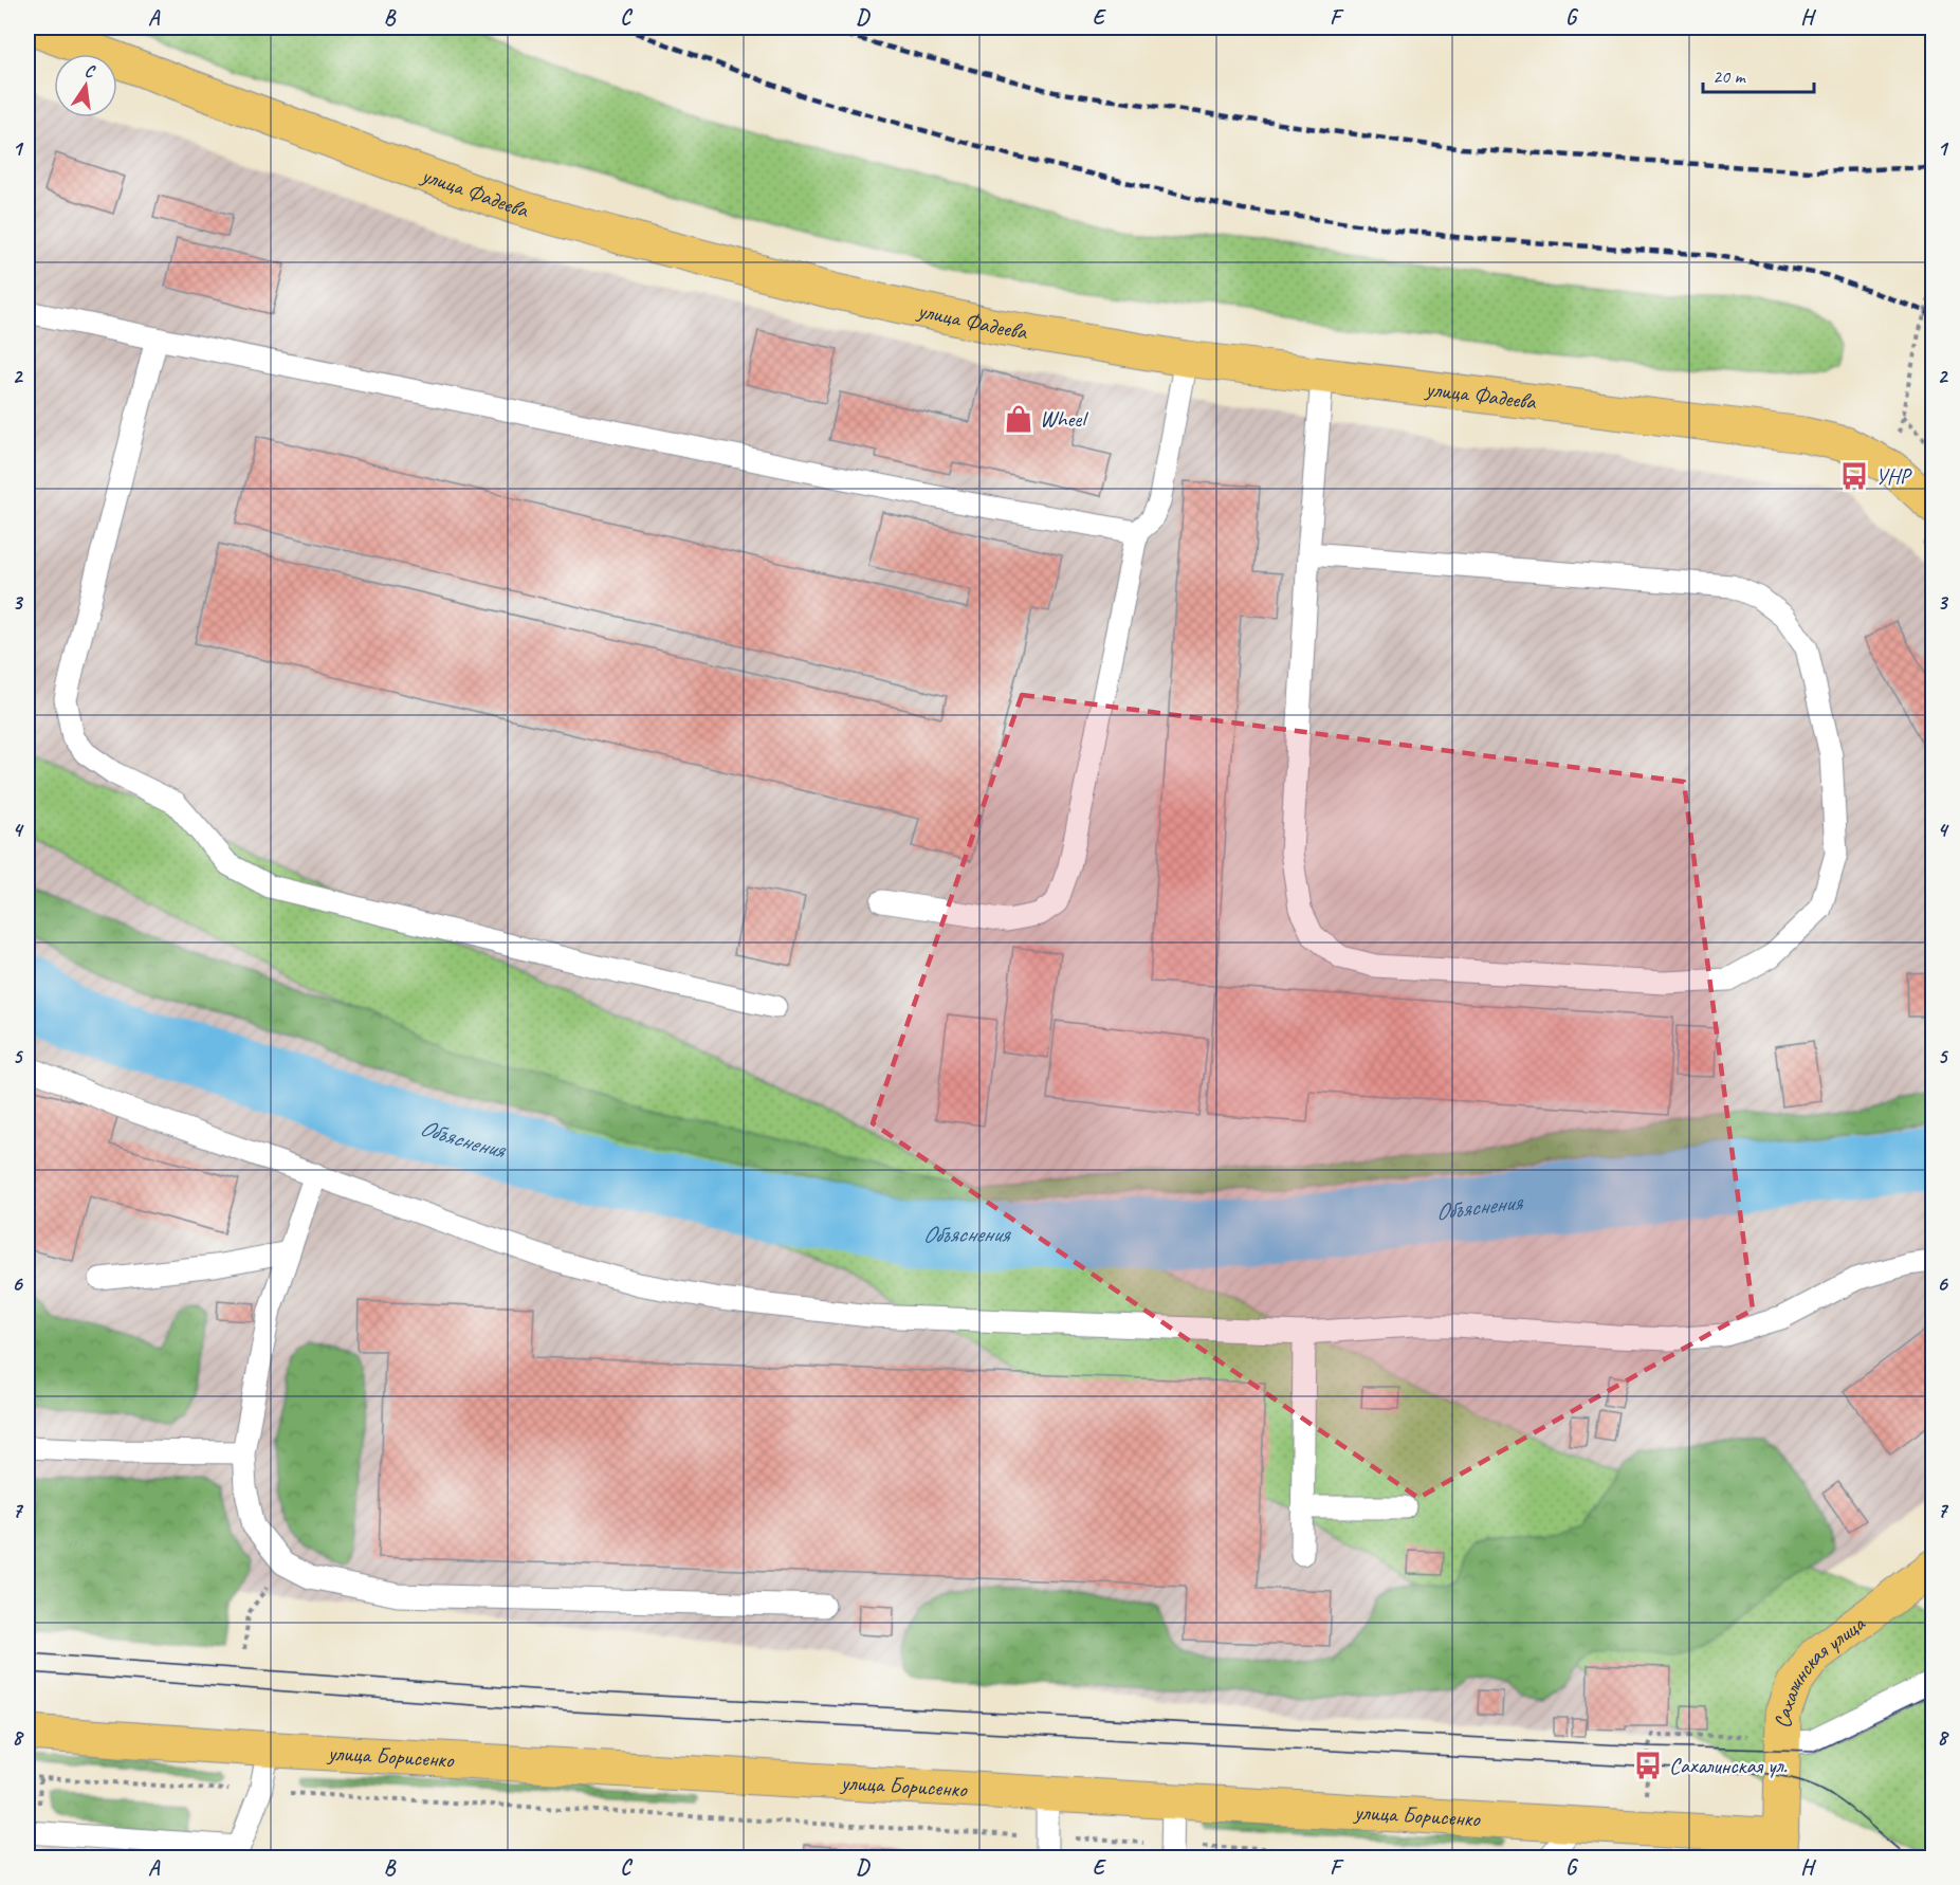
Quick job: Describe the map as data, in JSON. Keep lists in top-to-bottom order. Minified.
{"streets":{"main road":["улица Фадеева","Сахалинская улица","улица Борисенко"]},"crossings":[["Сахалинская улица","улица Борисенко"]],"water":["Объяснения"],"places":{"shop":["Wheel"],"bus stop":["УНР","Сахалинская ул."]},"scale_bar":"20 m","north":"top","grid":{"columns":["A","B","C","D","E","F","G","H"],"rows":["1","2","3","4","5","6","7","8"]}}
